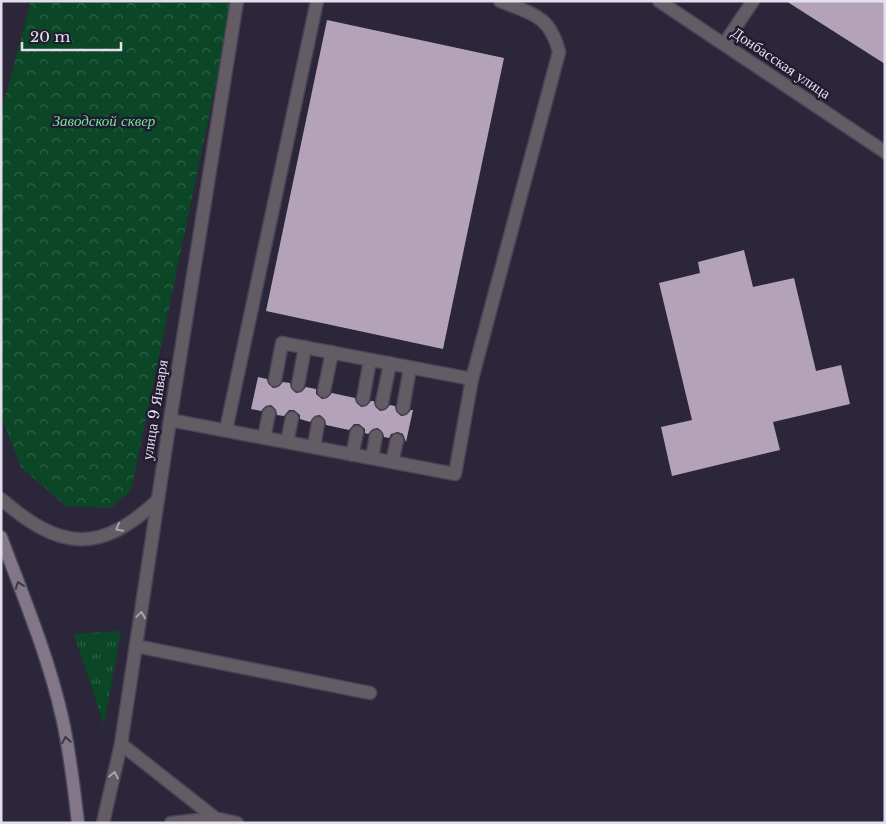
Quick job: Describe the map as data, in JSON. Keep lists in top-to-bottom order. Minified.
{"streets":{"street":["Донбасская улица","улица 9 Января"]},"parks":["Заводской сквер"],"scale_bar":"20 m"}
